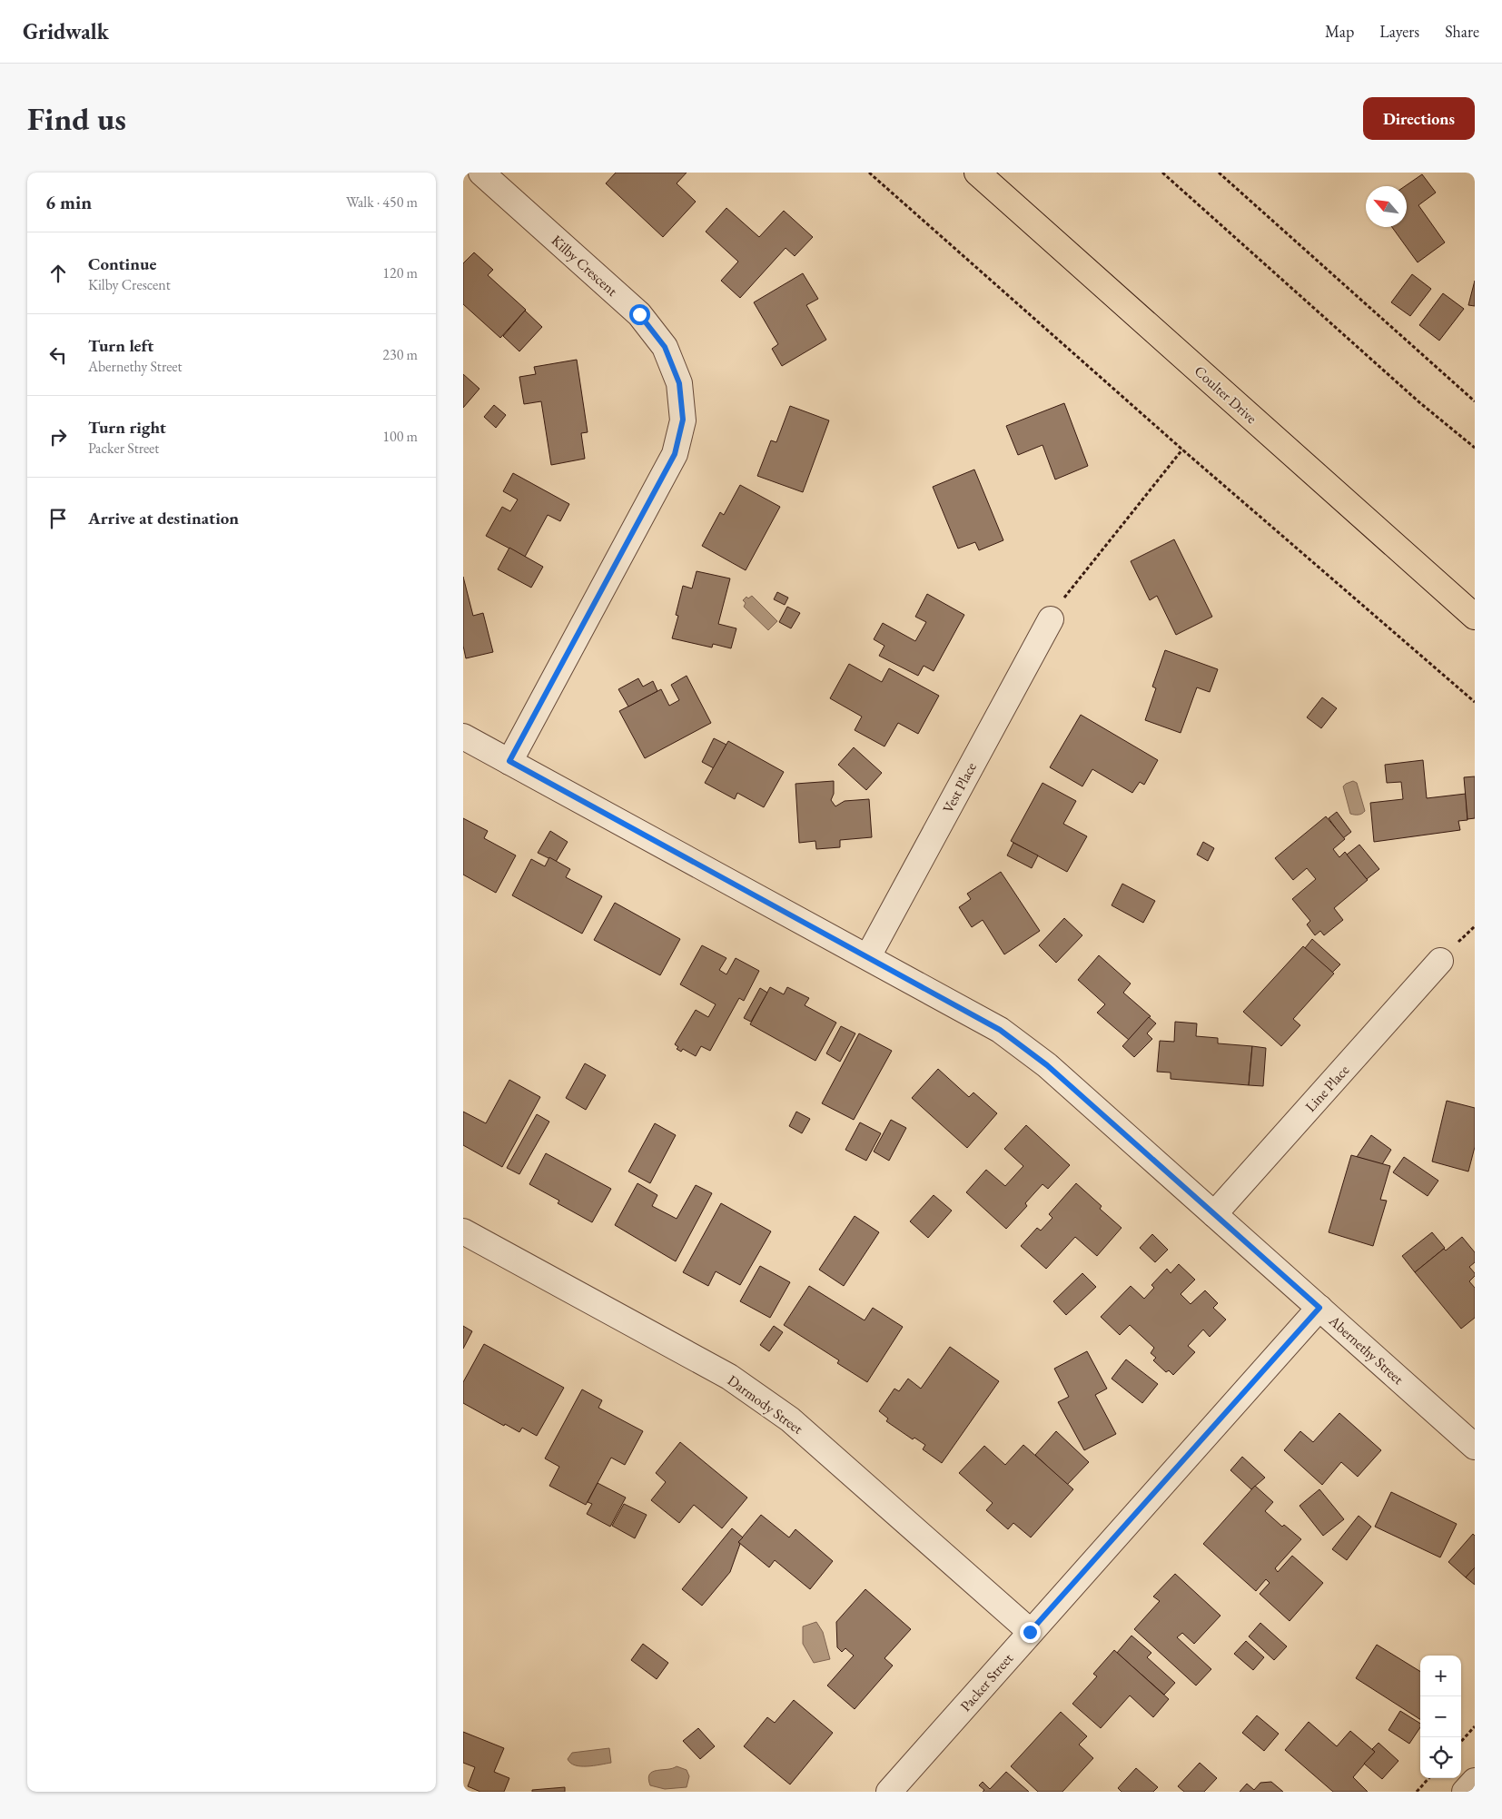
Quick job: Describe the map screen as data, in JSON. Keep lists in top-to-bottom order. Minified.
{"streets":{"main road":["Coulter Drive"],"street":["Kilby Crescent","Vest Place","Line Place","Abernethy Street","Darmody Street","Packer Street"]},"crossings":[["Kilby Crescent","Abernethy Street"],["Vest Place","Abernethy Street"],["Line Place","Abernethy Street"],["Abernethy Street","Packer Street"],["Darmody Street","Packer Street"]],"north":"top left","page":{"header":"Gridwalk","nav":["Map","Layers","Share"],"buttons":"Directions","title":"Find us","heading":["6 min","Walk · 450 m"],"list":[["Continue","Kilby Crescent","120 m"],["Turn left","Abernethy Street","230 m"],["Turn right","Packer Street","100 m"],"Arrive at destination"],"map_buttons":["+","−"]}}
